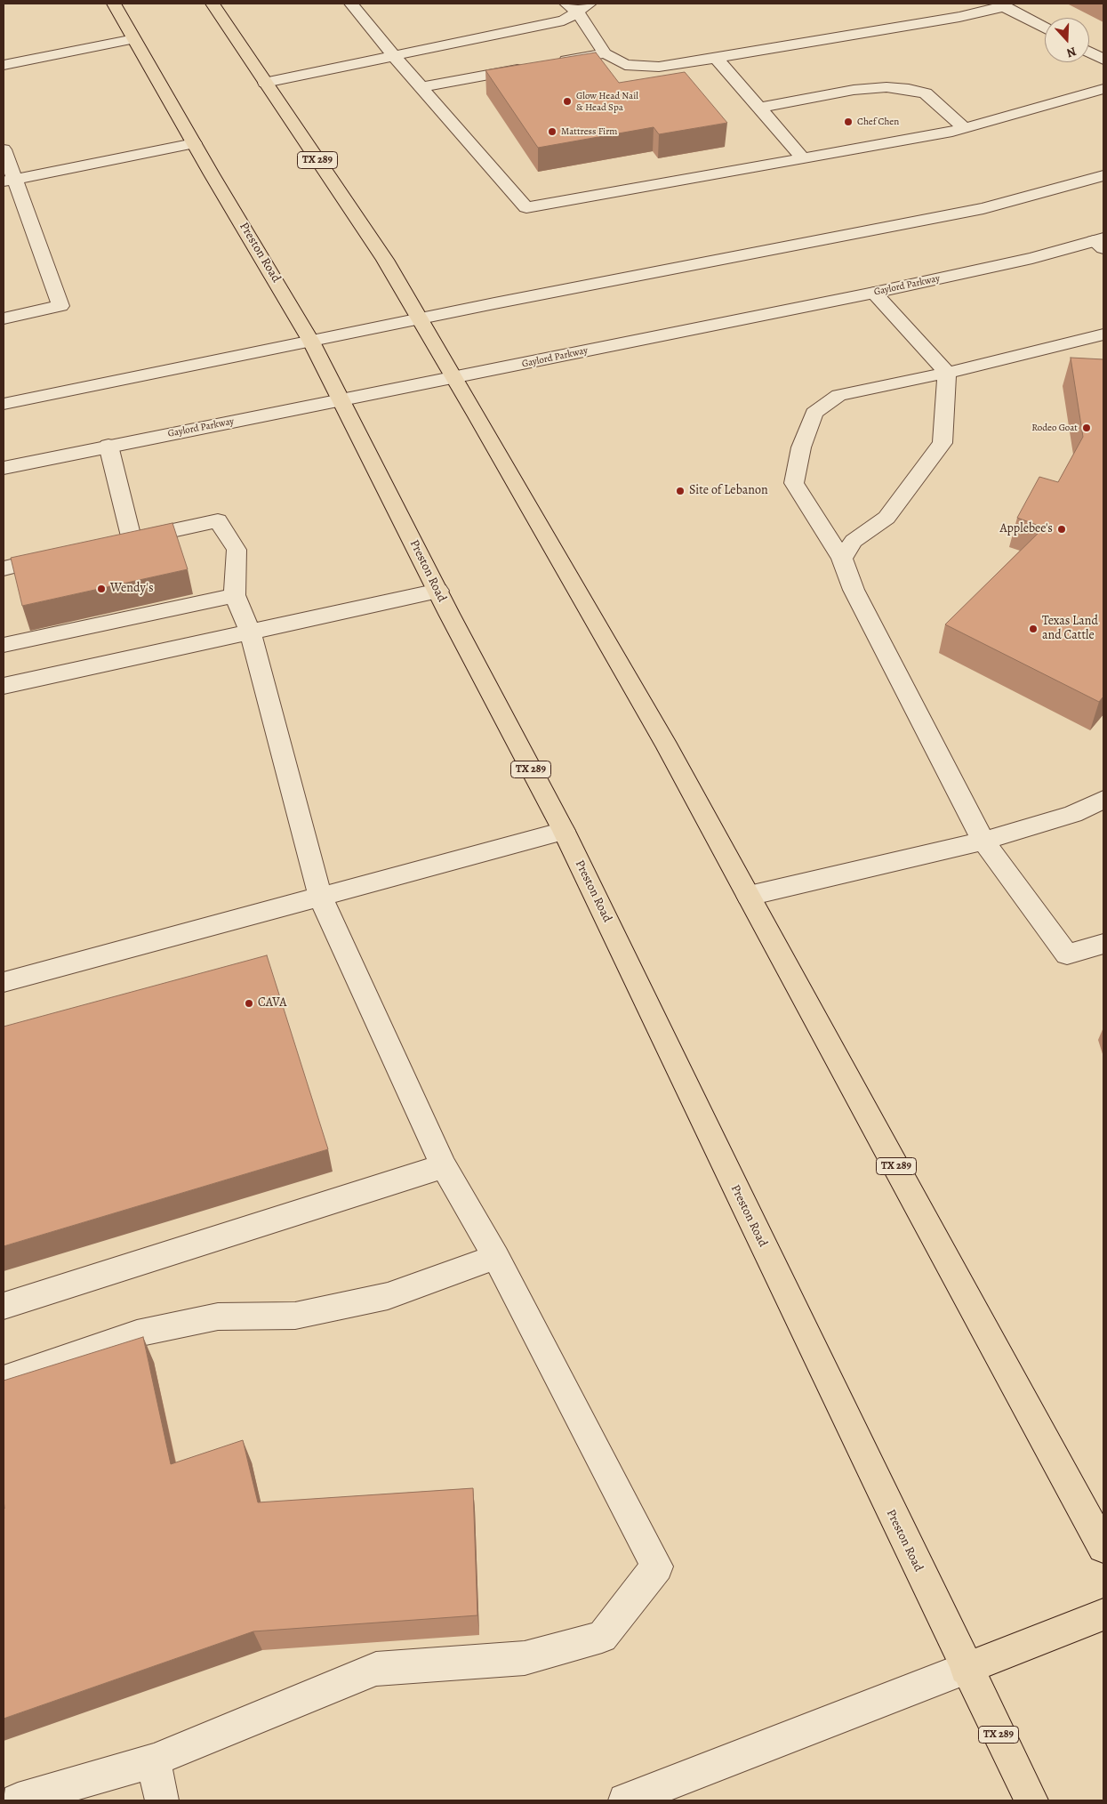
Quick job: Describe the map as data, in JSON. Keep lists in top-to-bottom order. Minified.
{"streets":{"main road":["TX 289","Preston Road"],"street":["Gaylord Parkway"]},"crossings":[["TX 289","Gaylord Parkway"],["Preston Road","Gaylord Parkway"]],"places":["Glow Head Nail & Head Spa","Chef Chen","Mattress Firm","Rodeo Goat","Site of Lebanon","Applebee's","Wendy's","Texas Land and Cattle","CAVA"],"north":"bottom"}
